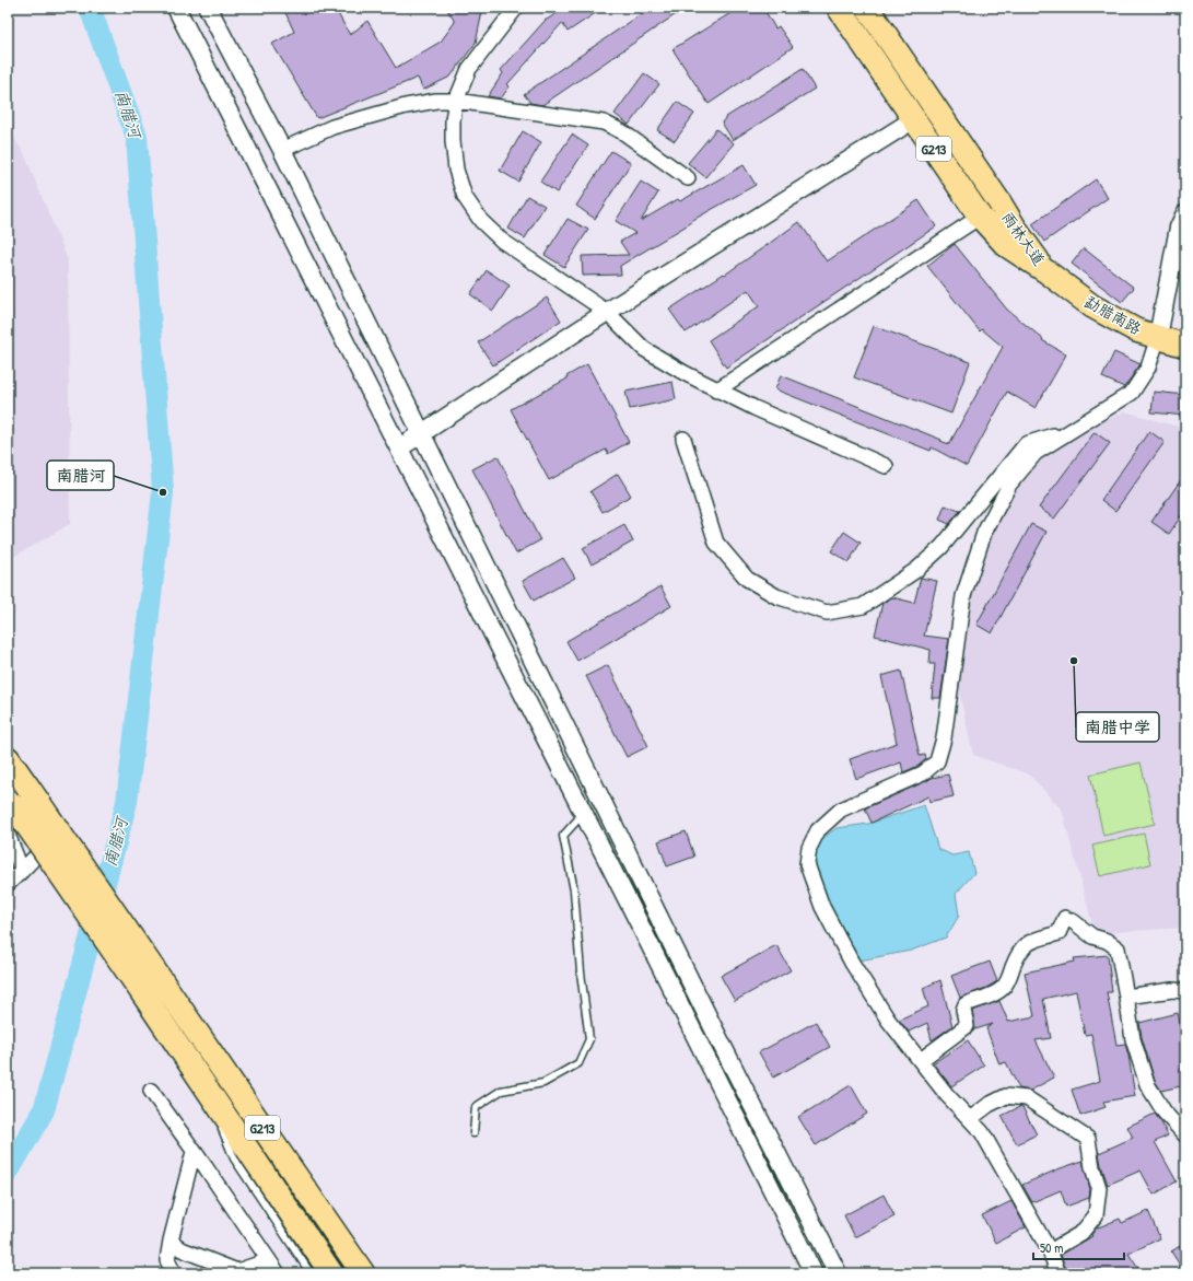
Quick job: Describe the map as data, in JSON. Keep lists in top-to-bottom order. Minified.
{"streets":{"highway":["G213","雨林大道","勐腊南路"]},"crossings":[["雨林大道","勐腊南路"]],"water":["南腊河"],"places":["南腊河","南腊中学"],"scale_bar":"50 m"}
